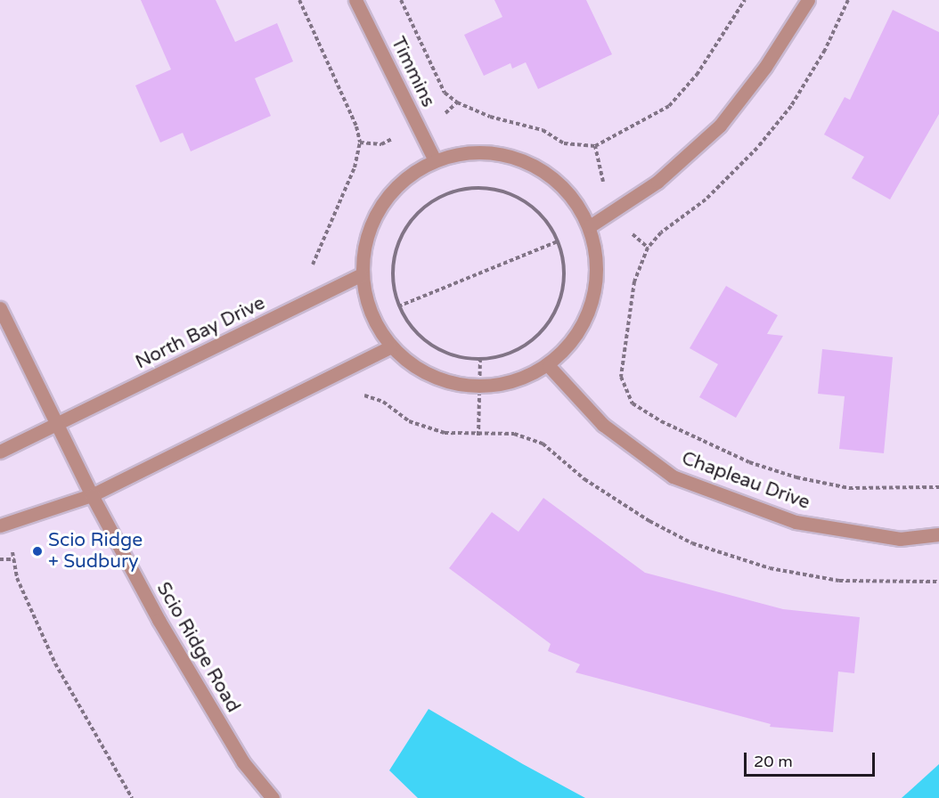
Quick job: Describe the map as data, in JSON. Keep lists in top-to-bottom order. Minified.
{"streets":{"street":["Timmins","North Bay Drive","Chapleau Drive","Scio Ridge Road"]},"crossings":[["North Bay Drive","Scio Ridge Road"]],"places":["Scio Ridge + Sudbury"],"scale_bar":"20 m"}
